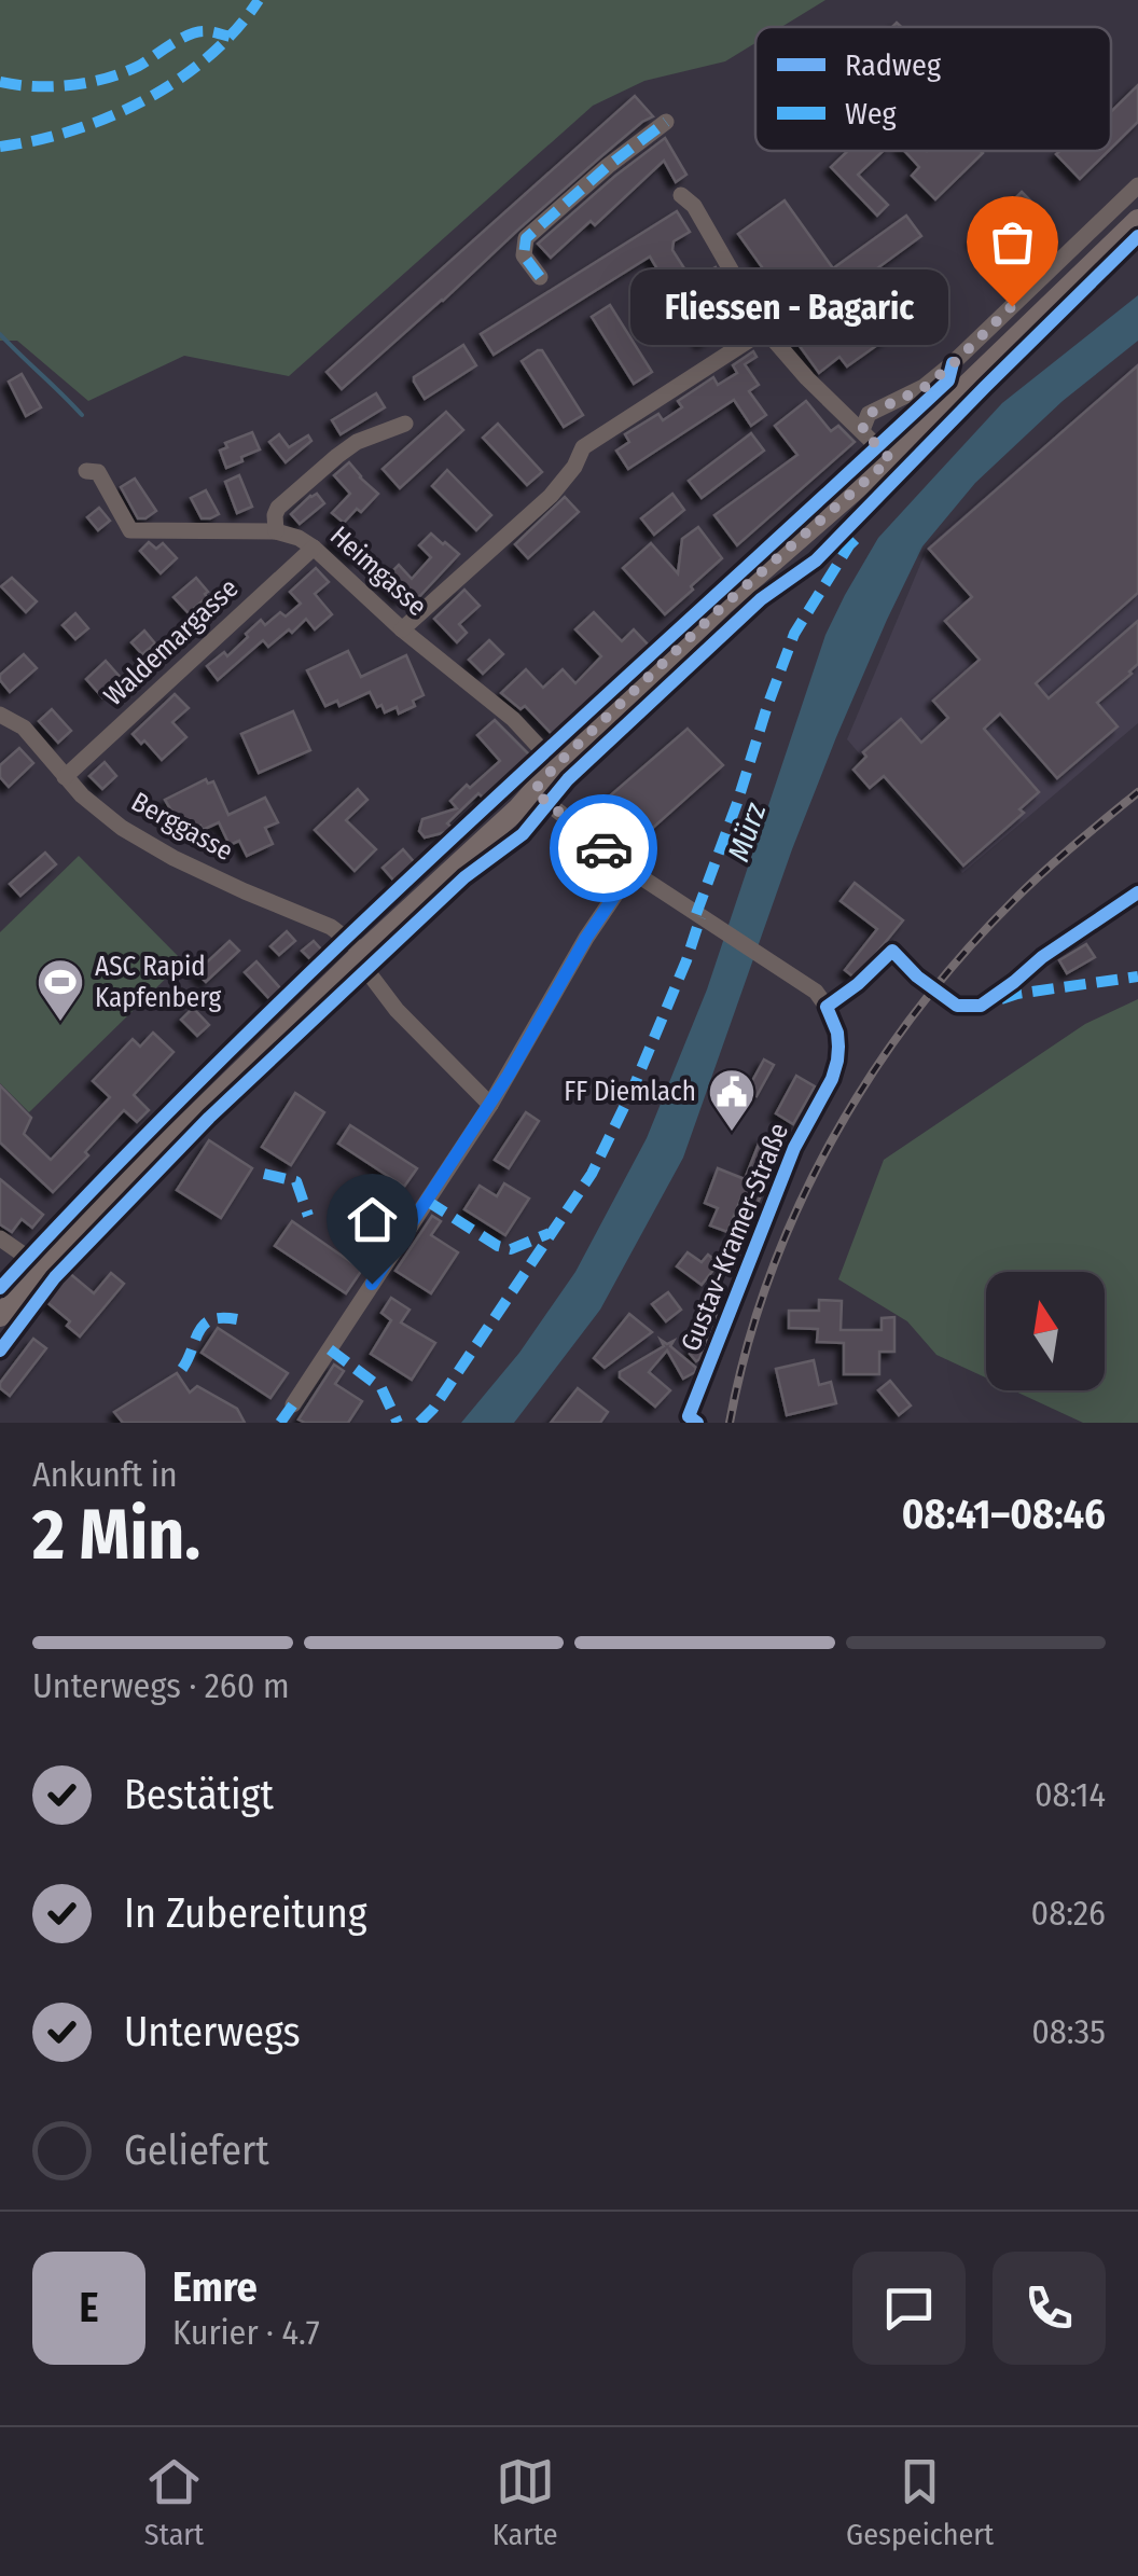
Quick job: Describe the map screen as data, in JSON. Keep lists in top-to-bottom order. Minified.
{"streets":{"street":["Heimgasse","Waldemargasse","Berggasse","Gustav-Kramer-Straße"]},"crossings":[["Heimgasse","Waldemargasse"],["Waldemargasse","Berggasse"]],"water":["Mürz"],"places":{"other":["Fliessen - Bagaric"],"sports":["ASC Rapid Kapfenberg"],"public building":["FF Diemlach"]},"legend":["Radweg","Weg"],"north":"top","page":{"bubble":"Fliessen - Bagaric","heading":["2 Min.","Ankunft in","08:41–08:46"],"panel":["Emre","Kurier · 4.7"],"bar":"Unterwegs · 260 m","list":[["Bestätigt","08:14"],["In Zubereitung","08:26"],["Unterwegs","08:35"],"Geliefert"],"round":"E","tabs":["Start","Karte","Gespeichert"]}}
